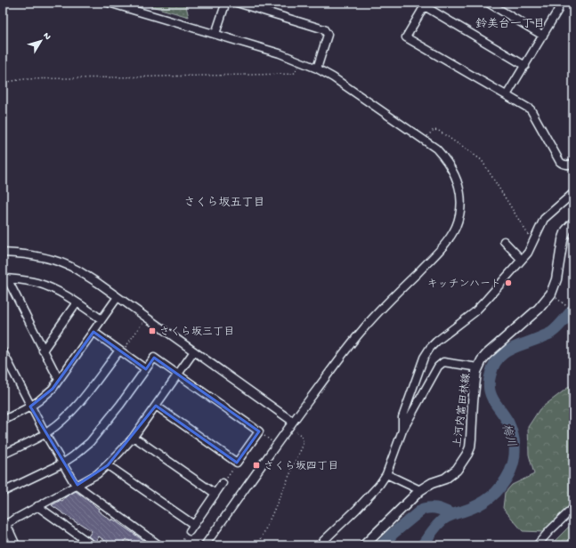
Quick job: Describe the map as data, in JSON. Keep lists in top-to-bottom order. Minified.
{"streets":{"main road":["上河内富田林線"]},"districts":["鈴美台一丁目","さくら坂五丁目"],"water":["梅川"],"places":{"other":["キッチンハート"],"transit":["さくら坂三丁目","さくら坂四丁目"]},"north":"top right"}
